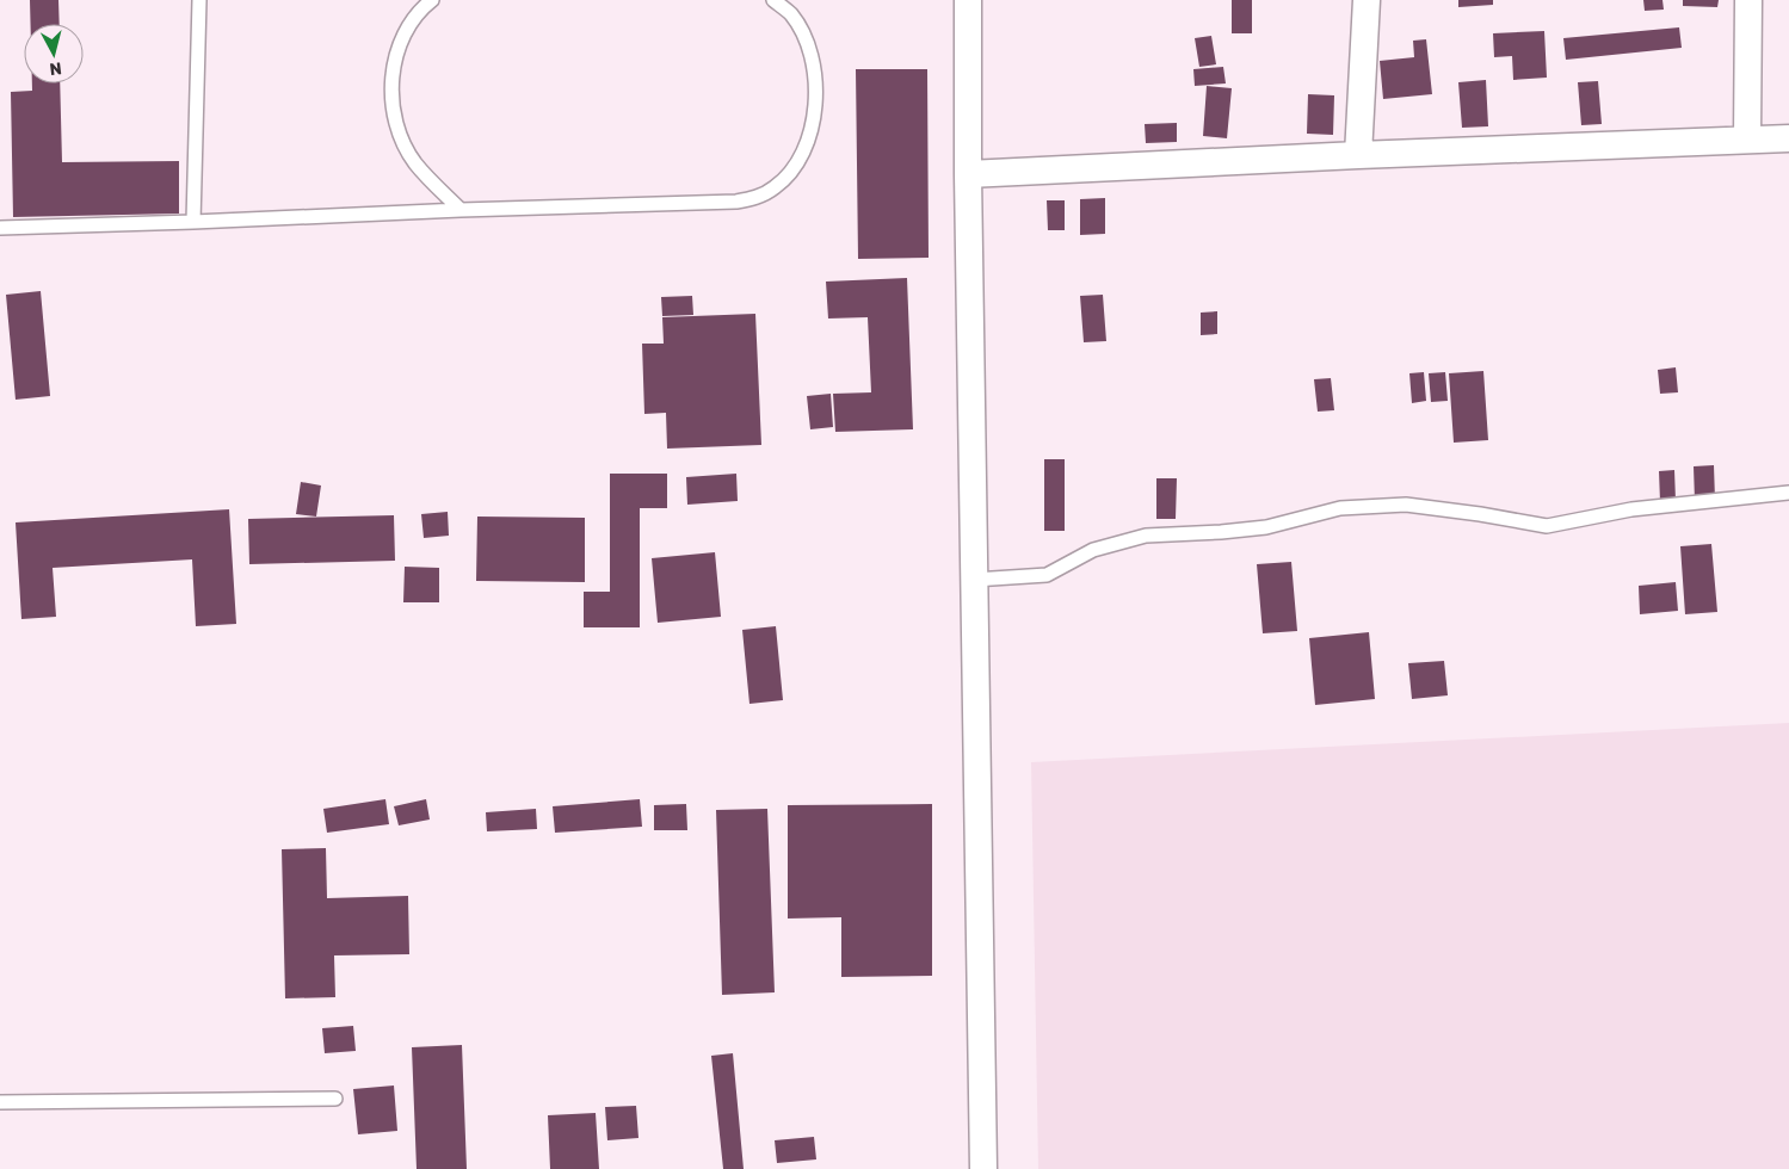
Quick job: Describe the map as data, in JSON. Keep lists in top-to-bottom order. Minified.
{"north":"bottom"}
